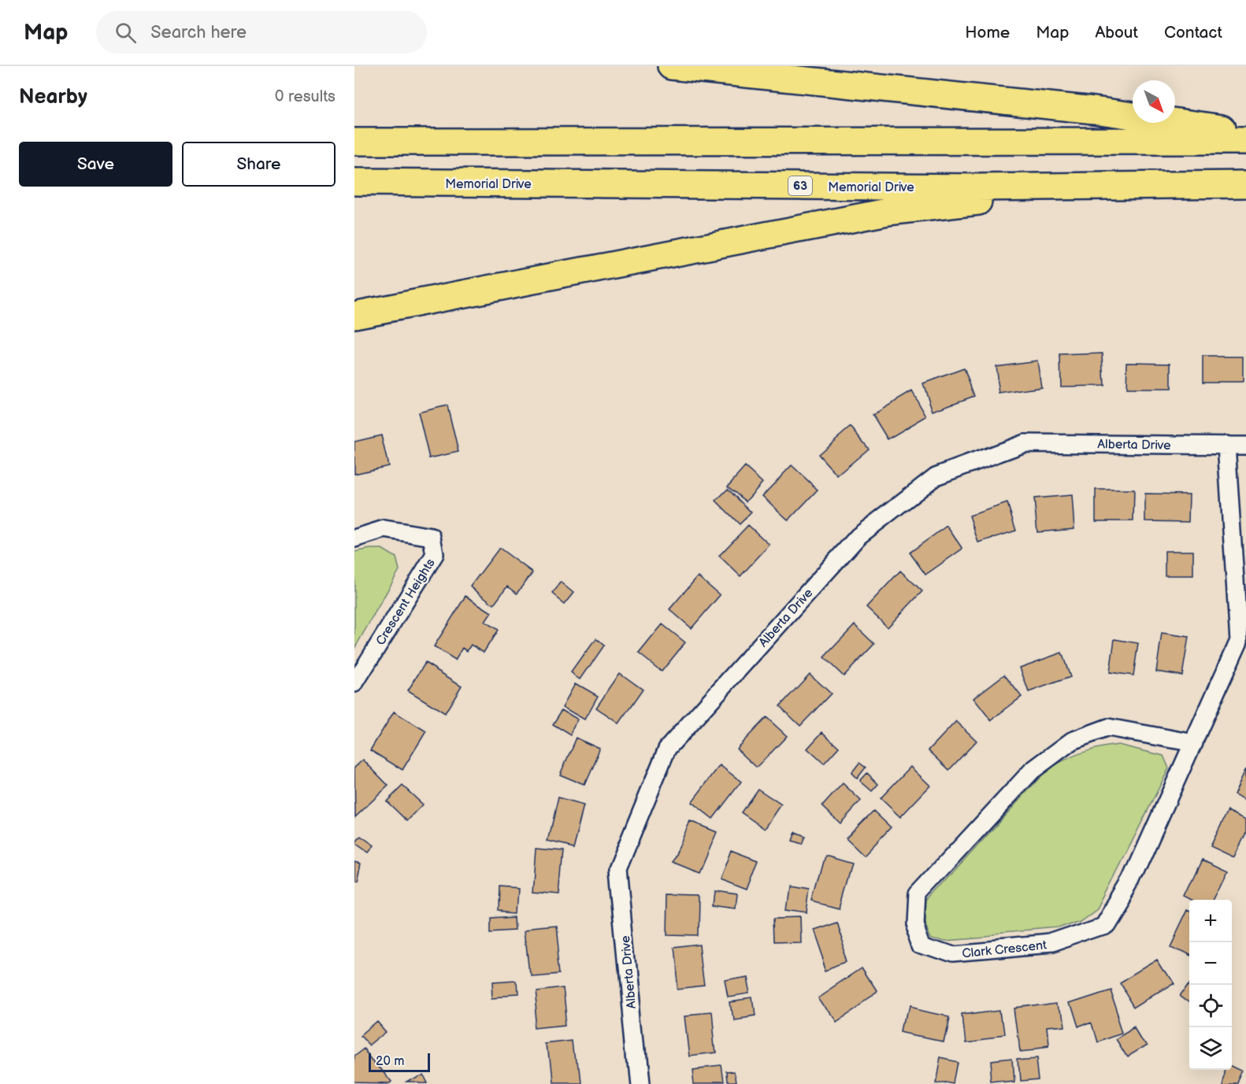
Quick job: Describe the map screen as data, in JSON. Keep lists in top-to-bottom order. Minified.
{"streets":{"highway":["Memorial Drive","63"],"street":["Alberta Drive","Crescent Heights","Clark Crescent"]},"crossings":[["Alberta Drive","Clark Crescent"]],"scale_bar":"20 m","north":"bottom right","page":{"header":"Map","search":"Search here","nav":["Home","Map","About","Contact"],"heading":["Nearby","0 results"],"buttons":["Save","Share"],"map_buttons":["+","−"],"scale":"20 m"}}
